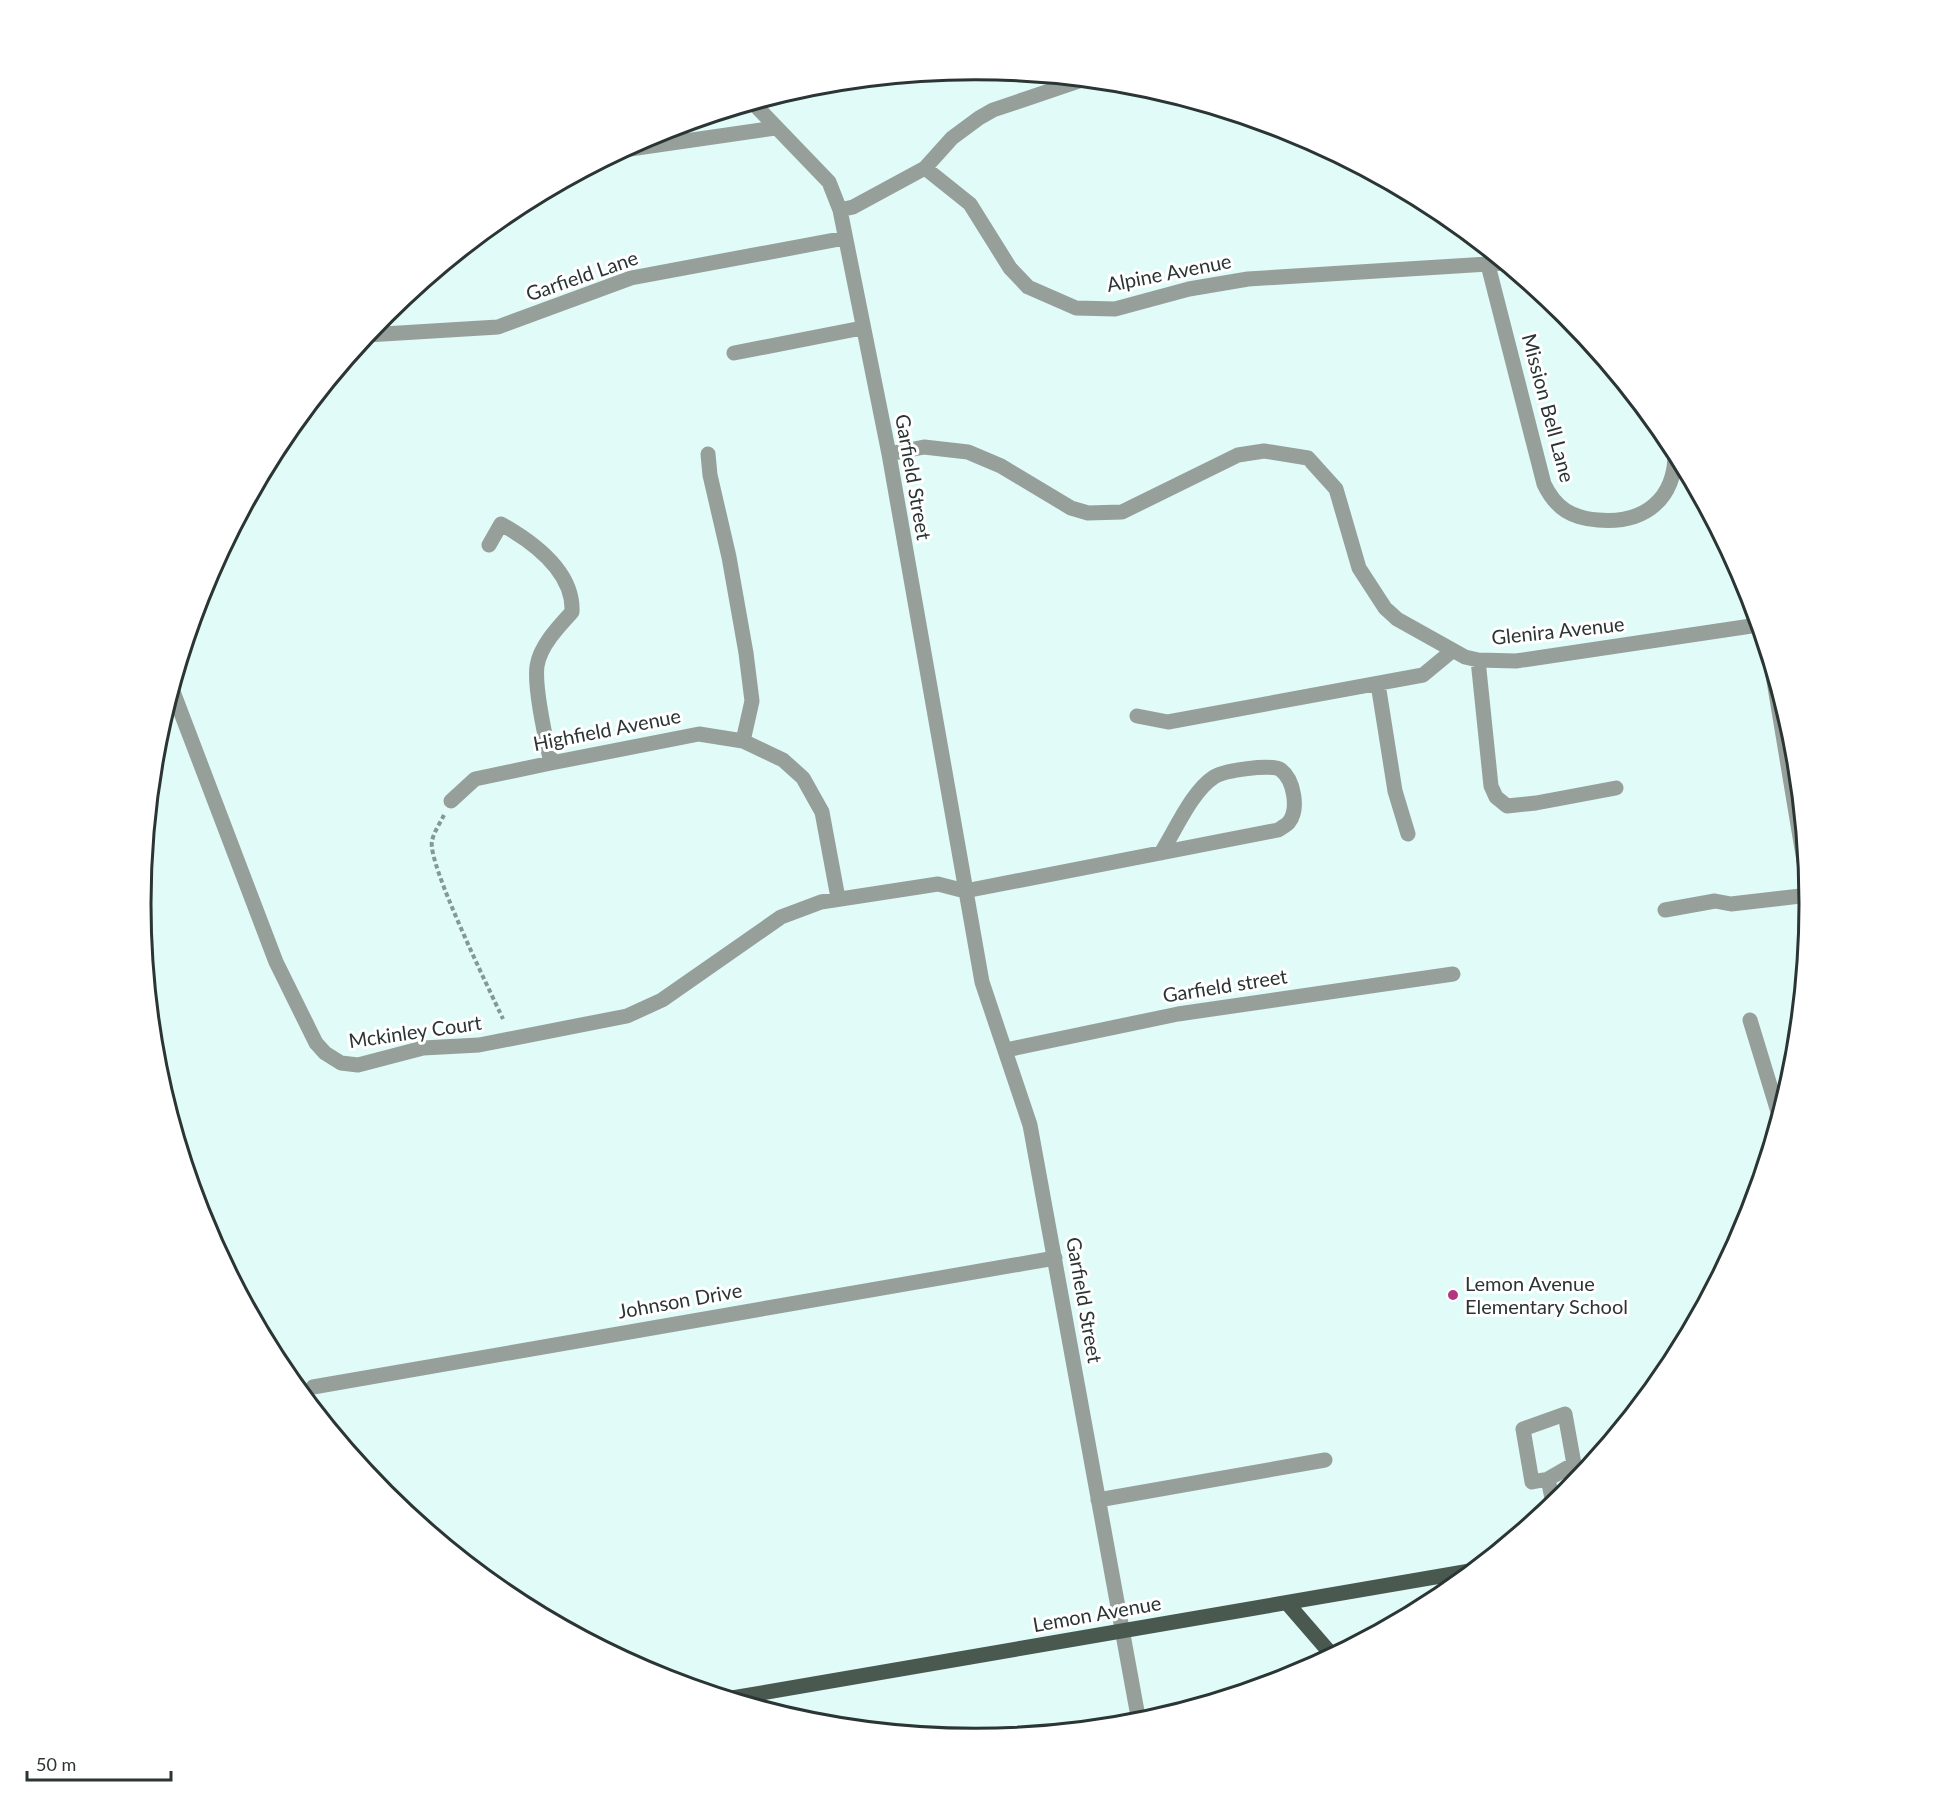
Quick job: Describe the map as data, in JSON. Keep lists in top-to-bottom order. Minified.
{"streets":{"main road":["Lemon Avenue"],"street":["Alpine Avenue","Garfield Lane","Mission Bell Lane","Garfield Street","Glenira Avenue","Highfield Avenue","Garfield street","Mckinley Court","Johnson Drive"]},"crossings":[["Garfield Lane","Garfield Street"],["Garfield Street","Glenira Avenue"],["Garfield Street","Garfield street"],["Garfield Street","Johnson Drive"],["Garfield Street","Lemon Avenue"],["Highfield Avenue","Mckinley Court"]],"places":["Lemon Avenue Elementary School"],"scale_bar":"50 m"}
